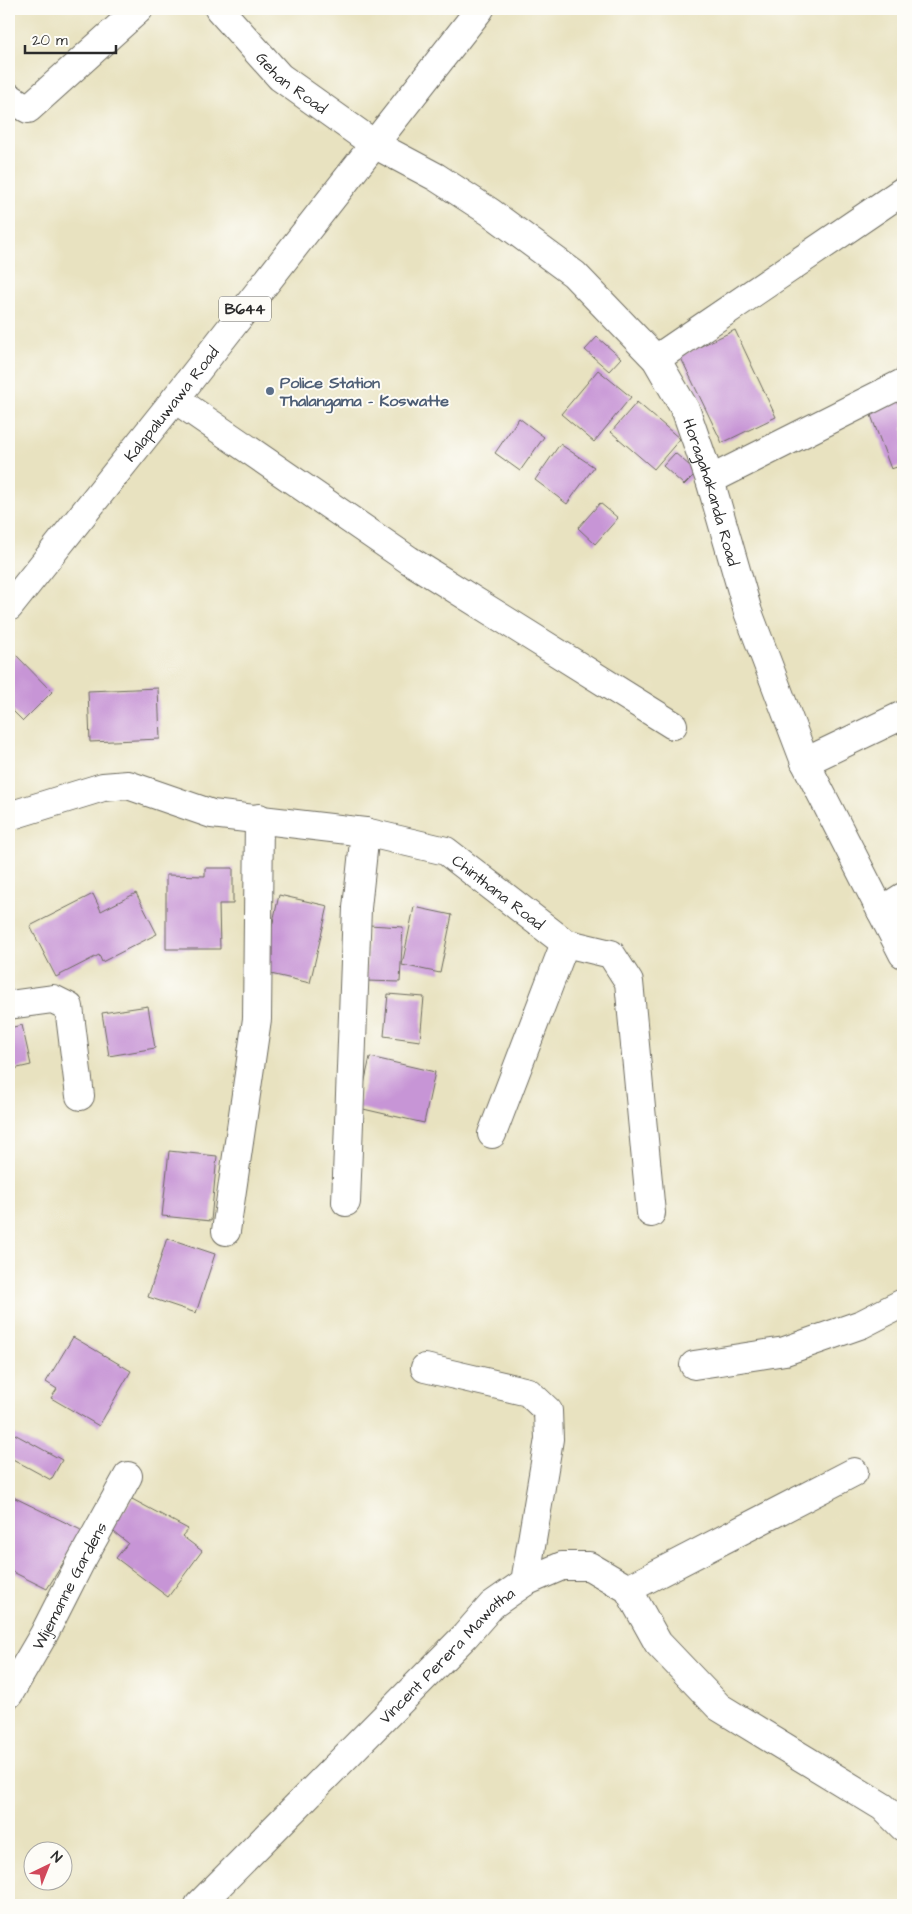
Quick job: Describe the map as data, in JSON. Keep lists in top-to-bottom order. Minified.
{"streets":{"street":["Gehan Road","B644","Kalapaluwawa Road","Horagahakanda Road","Chinthana Road","Wijemanne Gardens","Vincent Perera Mawatha"]},"crossings":[["Gehan Road","Kalapaluwawa Road"],["Gehan Road","Horagahakanda Road"],["Kalapaluwawa Road","Horagahakanda Road"]],"places":["Police Station Thalangama - Koswatte"],"scale_bar":"20 m","north":"top right"}
